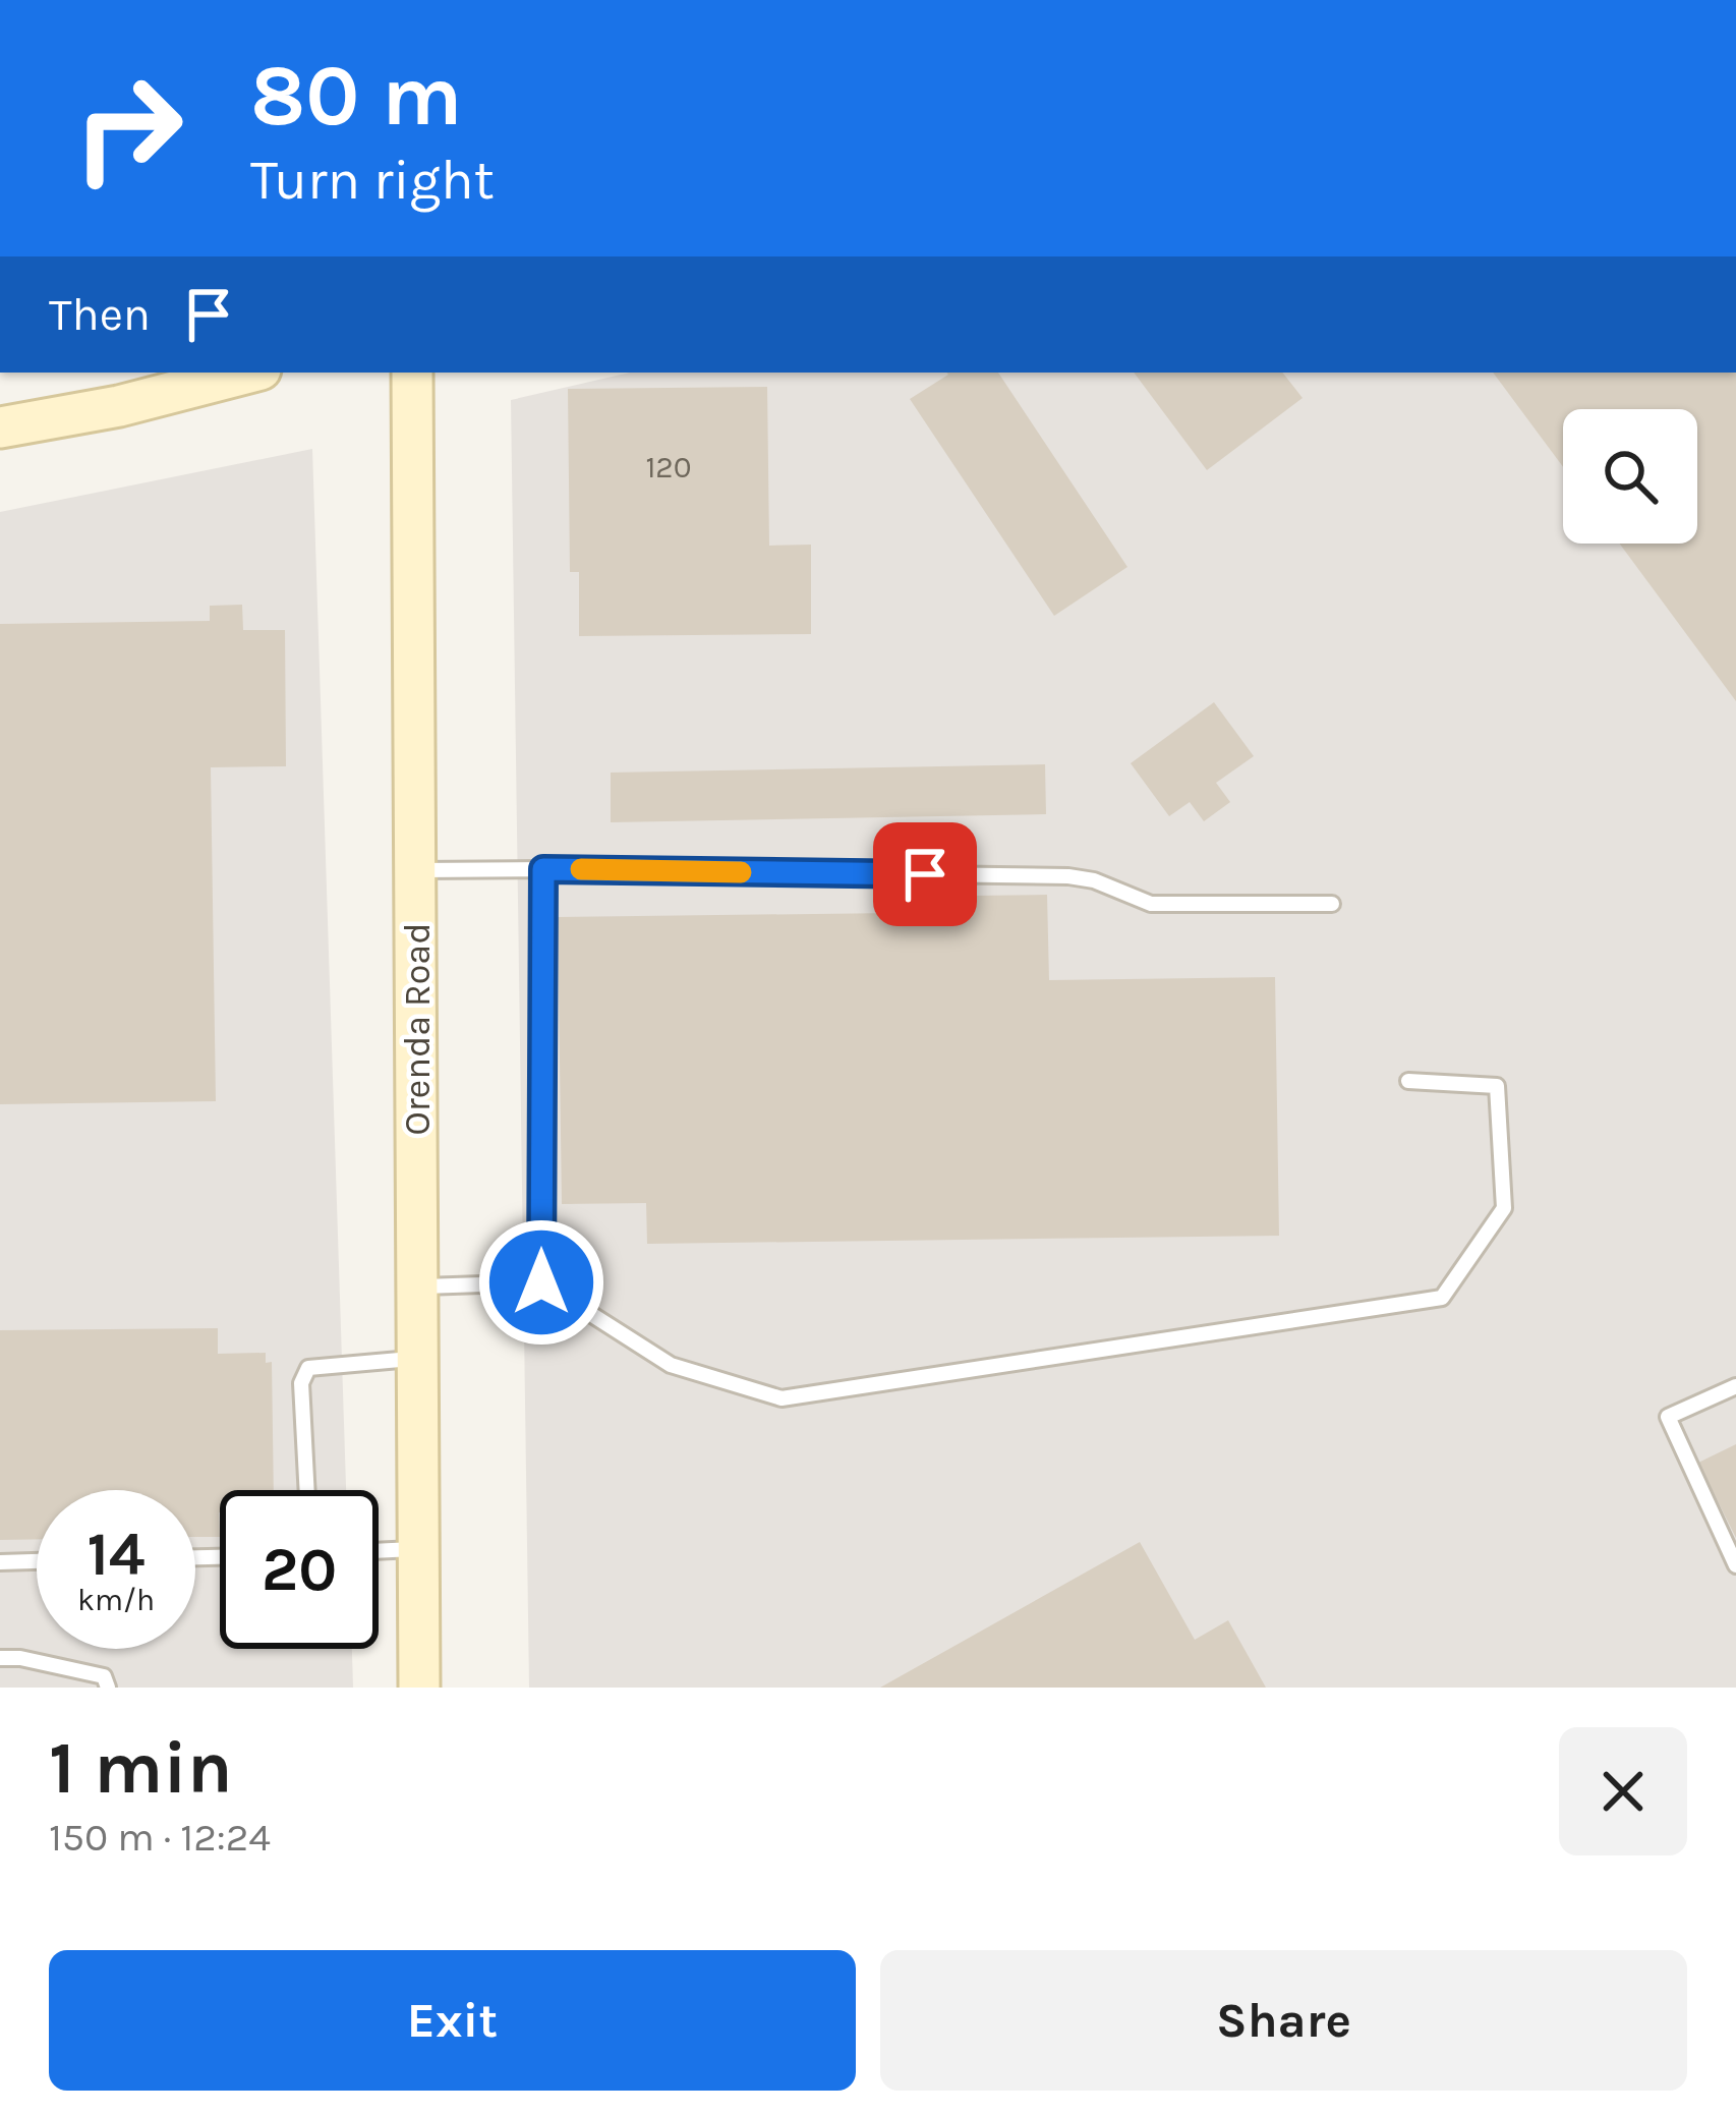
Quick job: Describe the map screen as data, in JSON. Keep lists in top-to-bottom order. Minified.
{"streets":{"street":["Orenda Road"]},"house_numbers":["120"],"page":{"turn":["80 m","Turn right"],"then":"Then","speed":"14 km/h","limit":"20","heading":["1 min","150 m · 12:24"],"buttons":["Exit","Share"]}}
